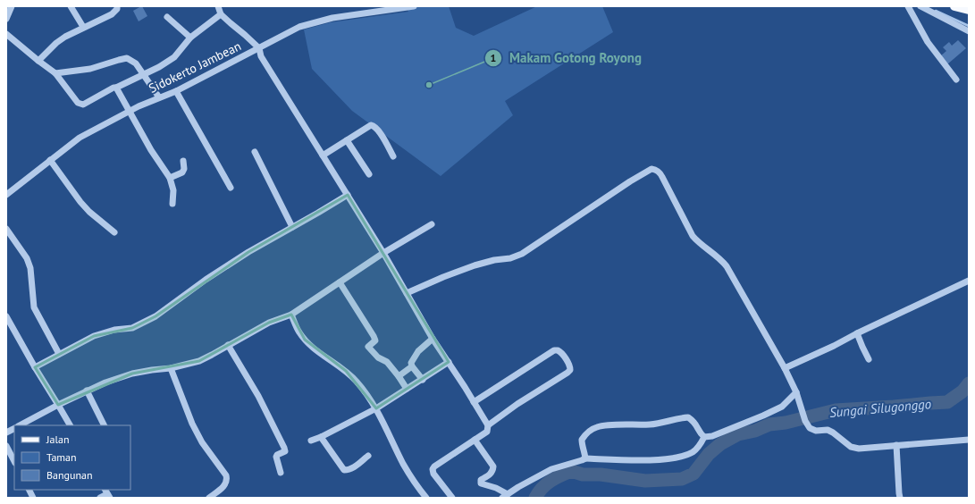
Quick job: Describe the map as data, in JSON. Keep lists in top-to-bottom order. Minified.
{"streets":{"street":["Sidokerto Jambean"]},"water":["Sungai Silugonggo"],"places":["Makam Gotong Royong"],"legend":["Jalan","Taman","Bangunan"]}
